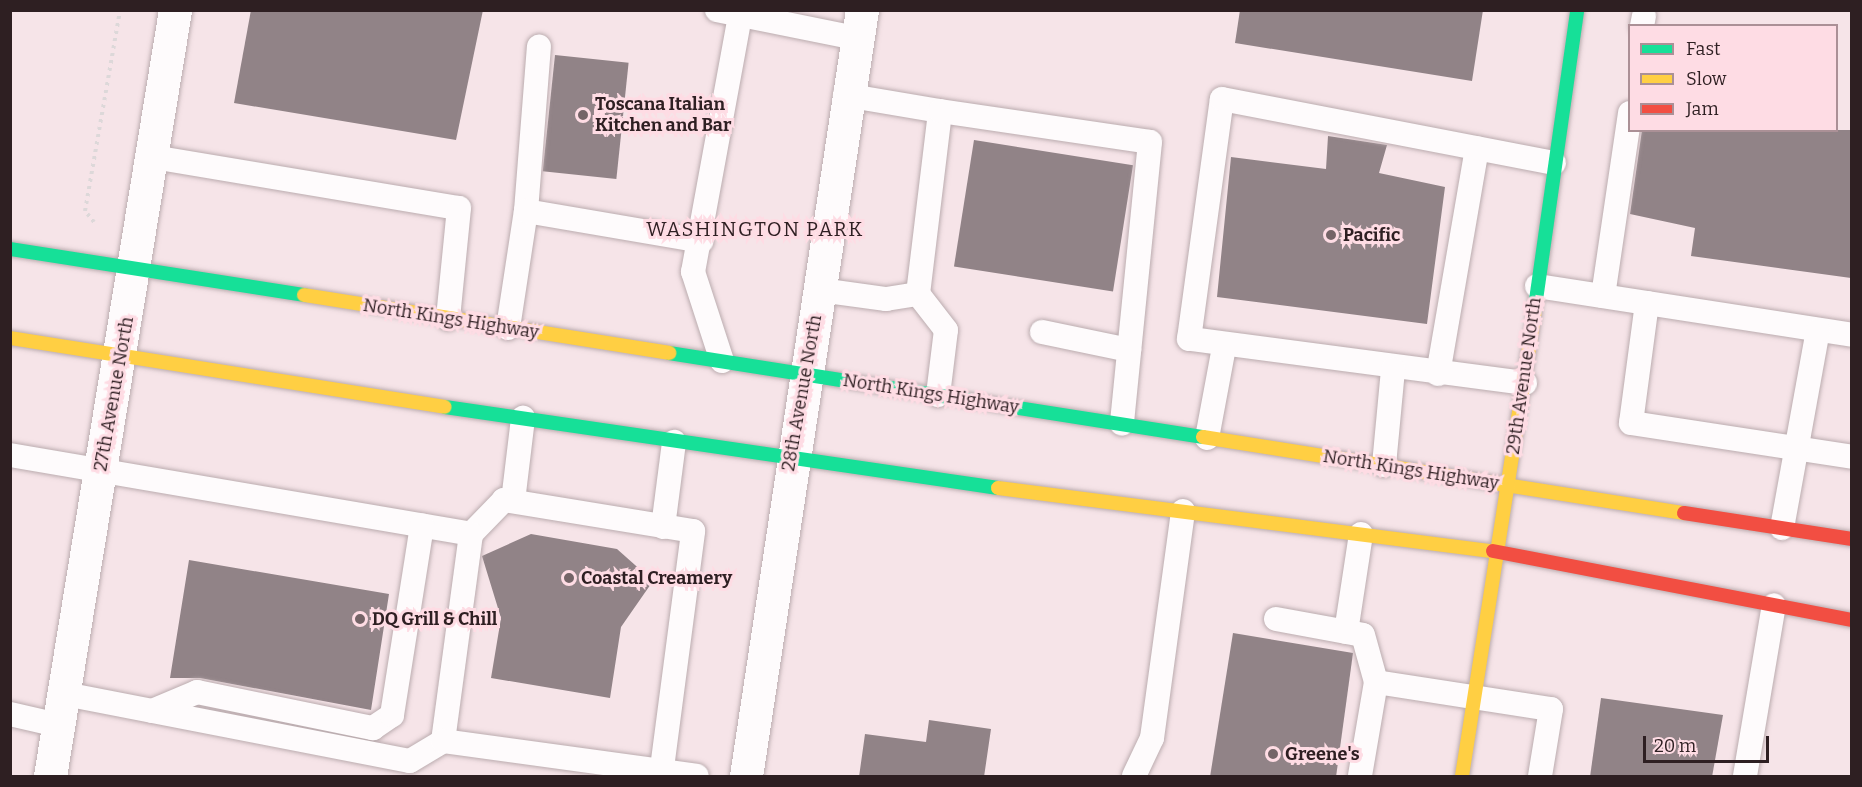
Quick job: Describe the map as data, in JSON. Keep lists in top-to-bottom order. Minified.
{"streets":{"main road":["North Kings Highway","29th Avenue North"],"street":["28th Avenue North","27th Avenue North"]},"crossings":[["North Kings Highway","29th Avenue North"],["North Kings Highway","28th Avenue North"],["North Kings Highway","27th Avenue North"]],"districts":["WASHINGTON PARK"],"places":["Toscana Italian Kitchen and Bar","Pacific","Coastal Creamery","DQ Grill & Chill","Greene's"],"legend":["Fast","Slow","Jam"],"scale_bar":"20 m"}
